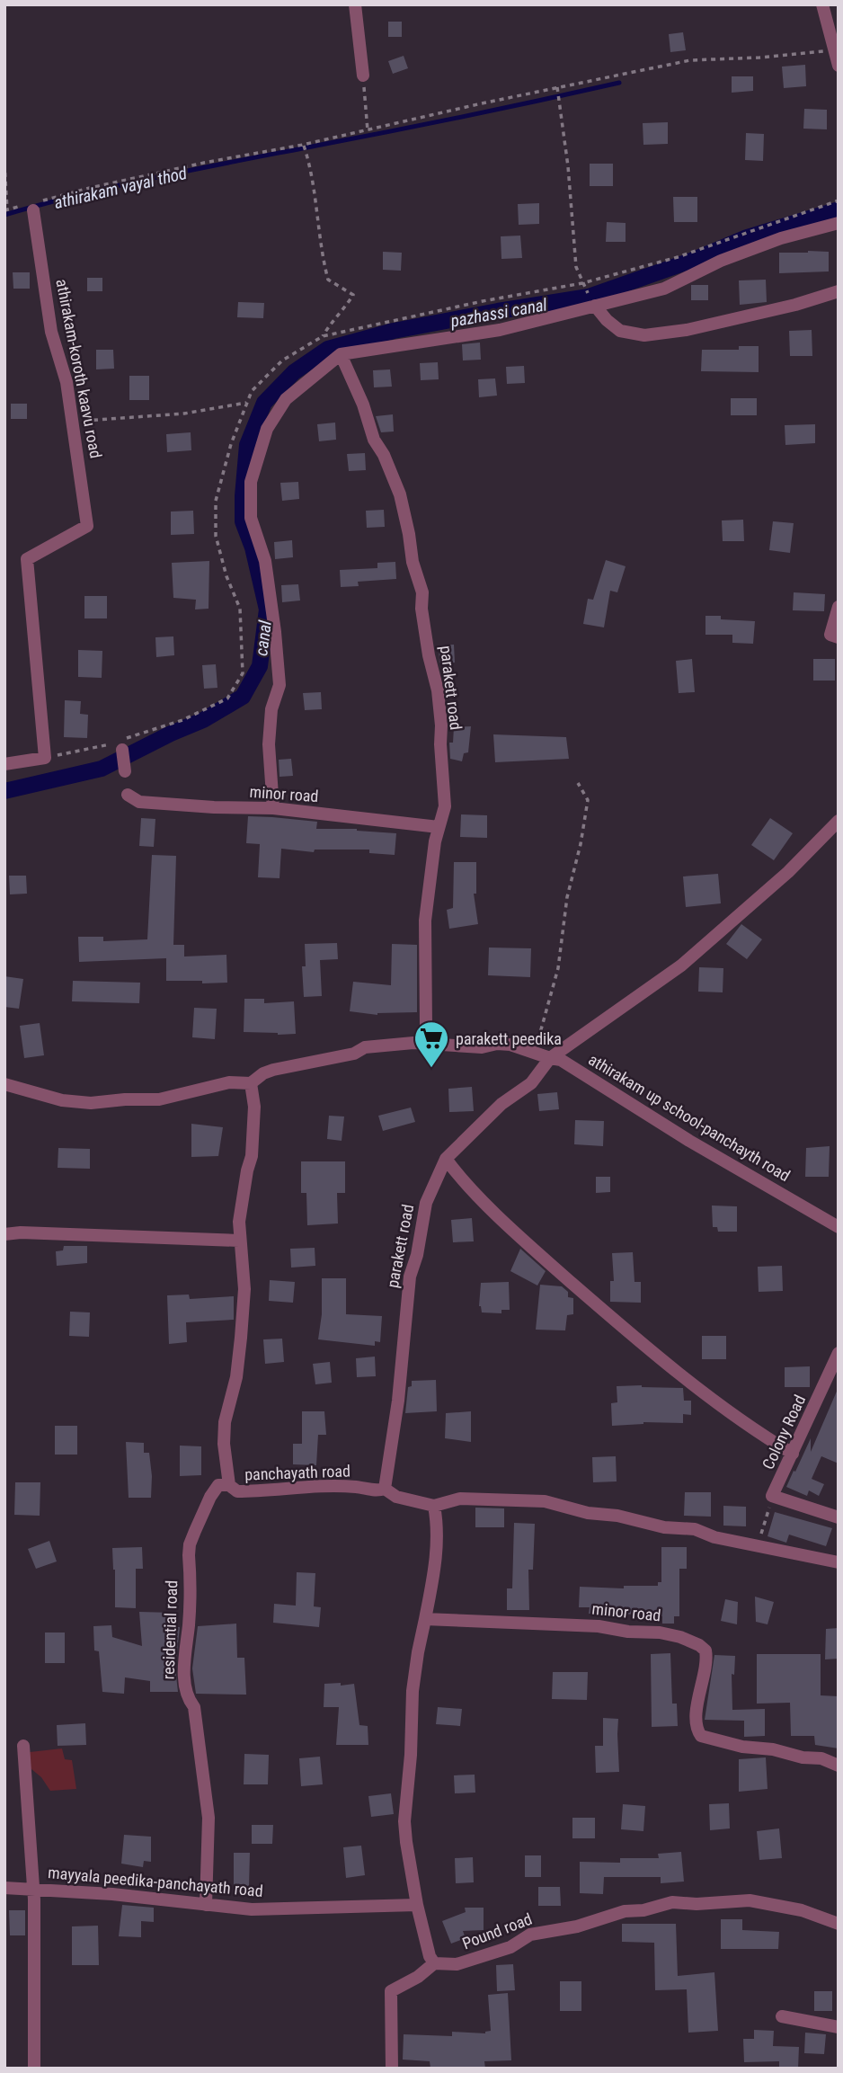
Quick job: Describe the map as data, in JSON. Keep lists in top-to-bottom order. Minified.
{"streets":{"street":["athirakam-koroth kaavu road","parakett road","minor road","athirakam up school-panchayth road","Colony Road","panchayath road","residential road","mayyala peedika-panchayath road","Pound road"]},"crossings":[["parakett road","minor road"],["parakett road","athirakam up school-panchayth road"],["parakett road","panchayath road"],["athirakam up school-panchayth road","panchayath road"],["panchayath road","residential road"],["residential road","mayyala peedika-panchayath road"]],"water":["athirakam vayal thod","pazhassi canal","canal"],"places":{"supermarket":["parakett peedika"]}}
